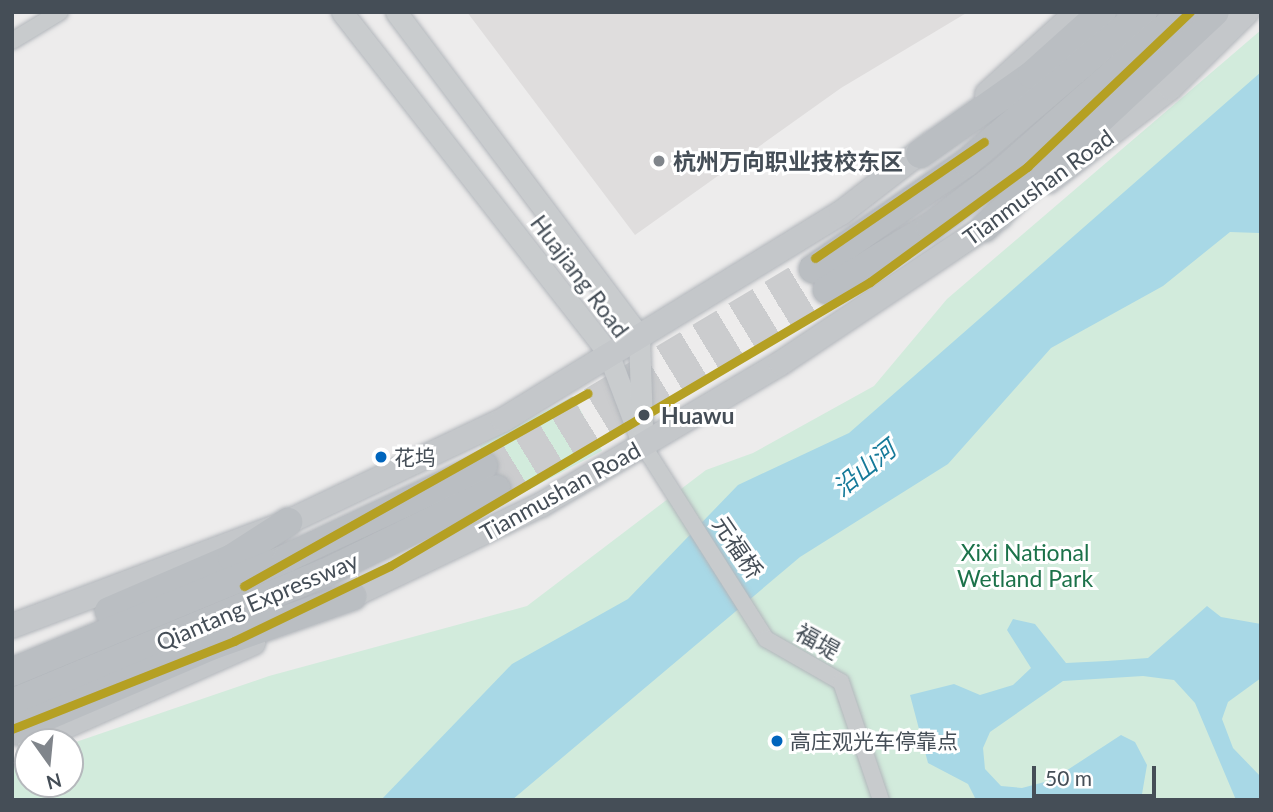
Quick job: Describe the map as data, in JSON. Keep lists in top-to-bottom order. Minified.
{"streets":{"highway":["Qiantang Expressway"],"main road":["Tianmushan Road"],"street":["Huajiang Road","元福桥","福堤"]},"crossings":[["Tianmushan Road","Huajiang Road"],["Tianmushan Road","元福桥"],["Huajiang Road","元福桥"],["元福桥","福堤"]],"water":["沿山河"],"parks":["Xixi National Wetland Park"],"places":["杭州万向职业技校东区","Huawu","花坞","高庄观光车停靠点"],"scale_bar":"50 m","north":"bottom"}
